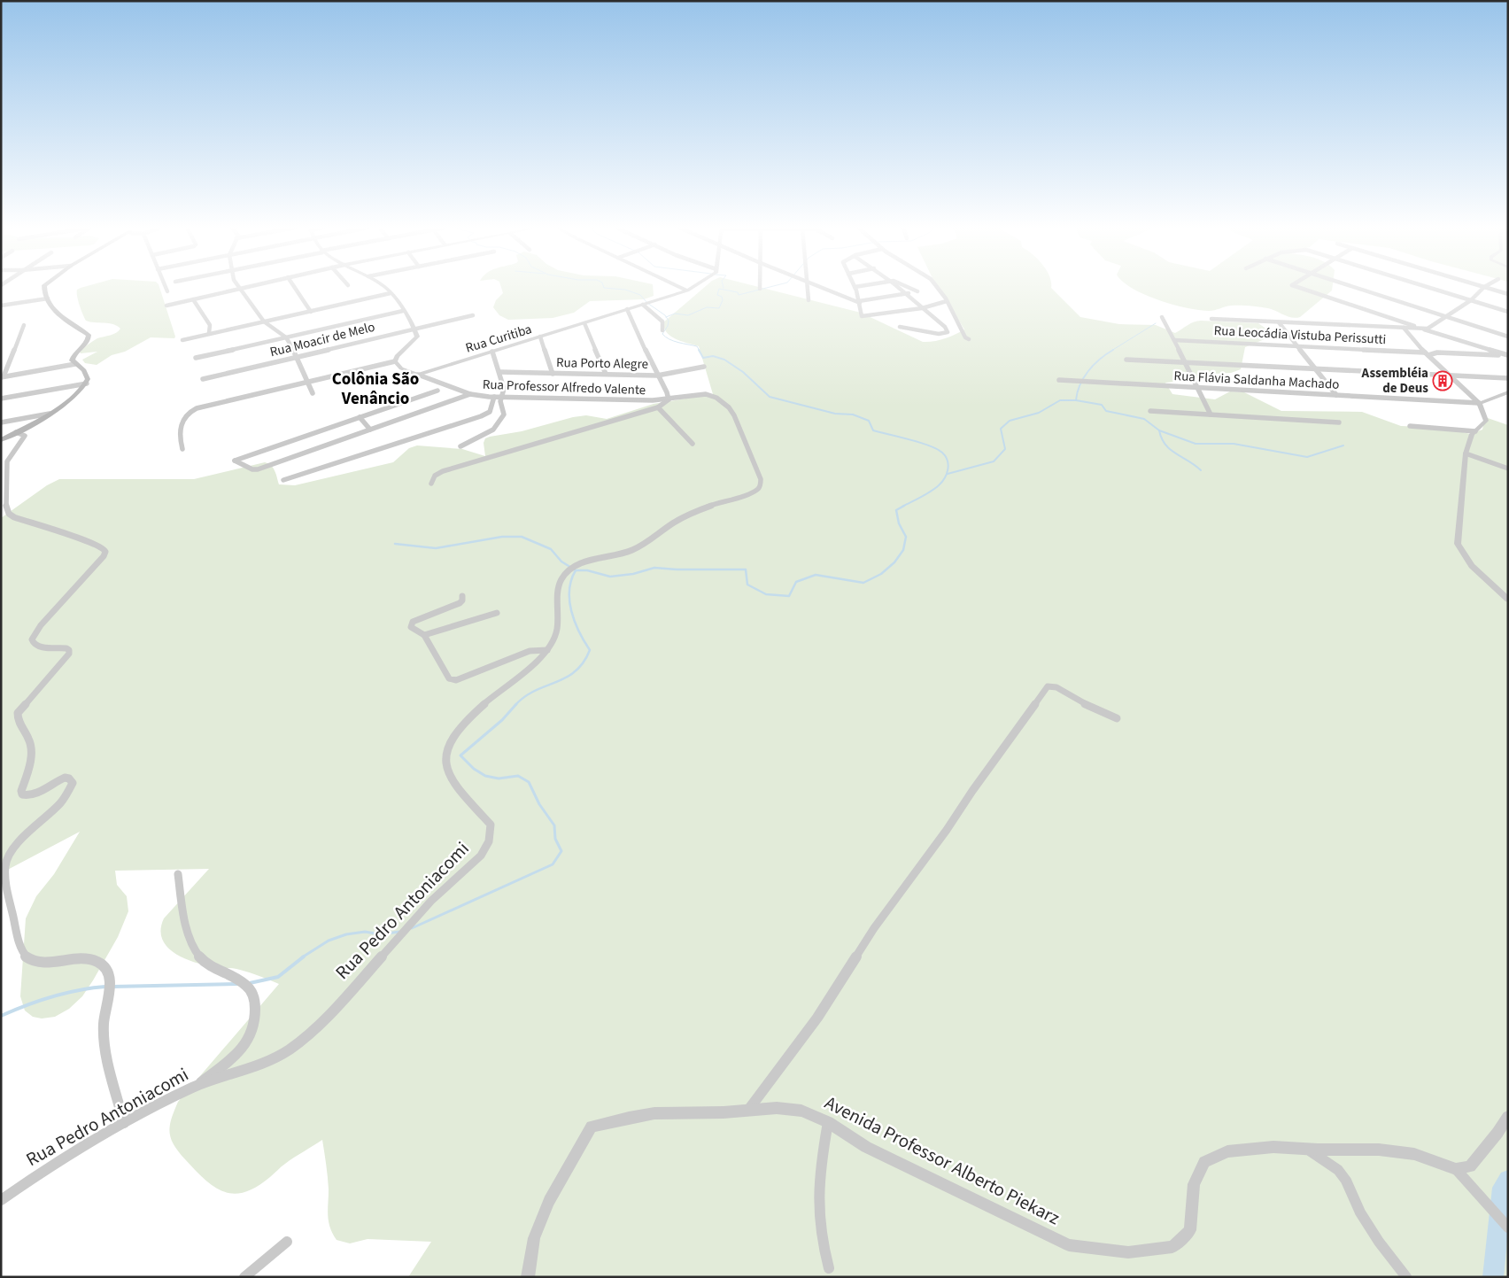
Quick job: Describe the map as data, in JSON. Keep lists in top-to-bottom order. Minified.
{"streets":{"street":["Rua Leocádia Vistuba Perissutti","Rua Curitiba","Rua Moacir de Melo","Rua Porto Alegre","Rua Flávia Saldanha Machado","Rua Professor Alfredo Valente","Rua Pedro Antoniacomi","Avenida Professor Alberto Piekarz"]},"crossings":[["Rua Curitiba","Rua Professor Alfredo Valente"],["Rua Professor Alfredo Valente","Rua Pedro Antoniacomi"]],"districts":["Colônia São Venâncio"],"places":{"building":["Assembléia de Deus"]}}
